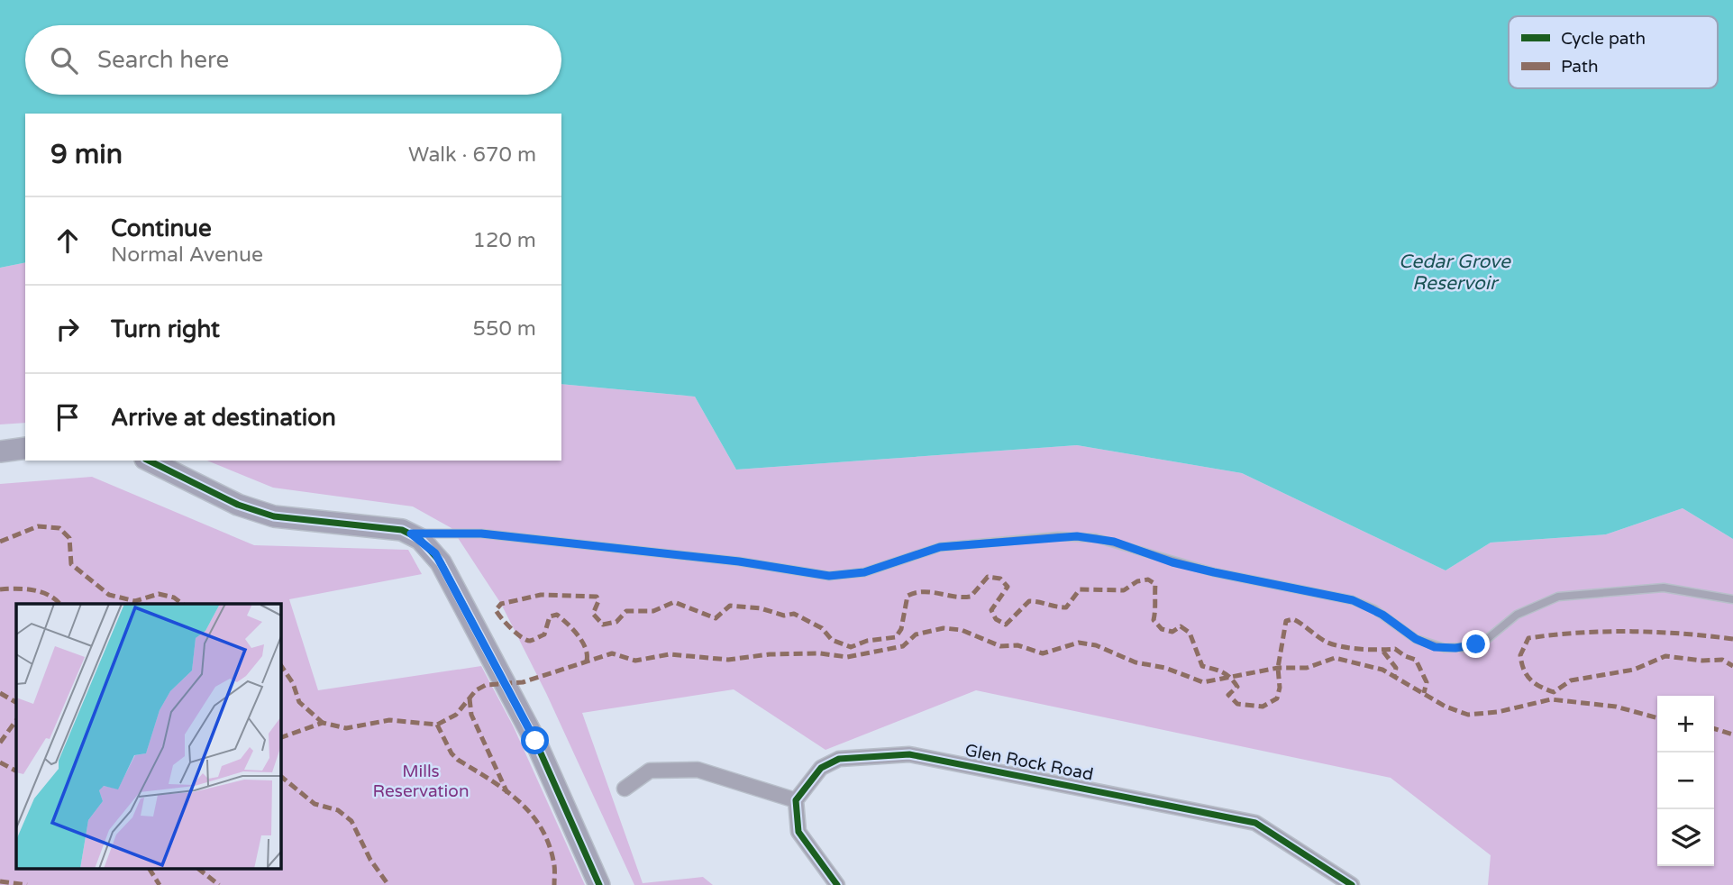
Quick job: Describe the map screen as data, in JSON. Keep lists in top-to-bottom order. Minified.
{"streets":{"street":["Glen Rock Road"]},"water":["Cedar Grove Reservoir"],"parks":["Mills Reservation"],"legend":["Cycle path","Path"],"page":{"search":"Search here","heading":["9 min","Walk · 670 m"],"list":[["Continue","Normal Avenue","120 m"],["Turn right","550 m"],"Arrive at destination"],"map_buttons":["+","−"]}}
